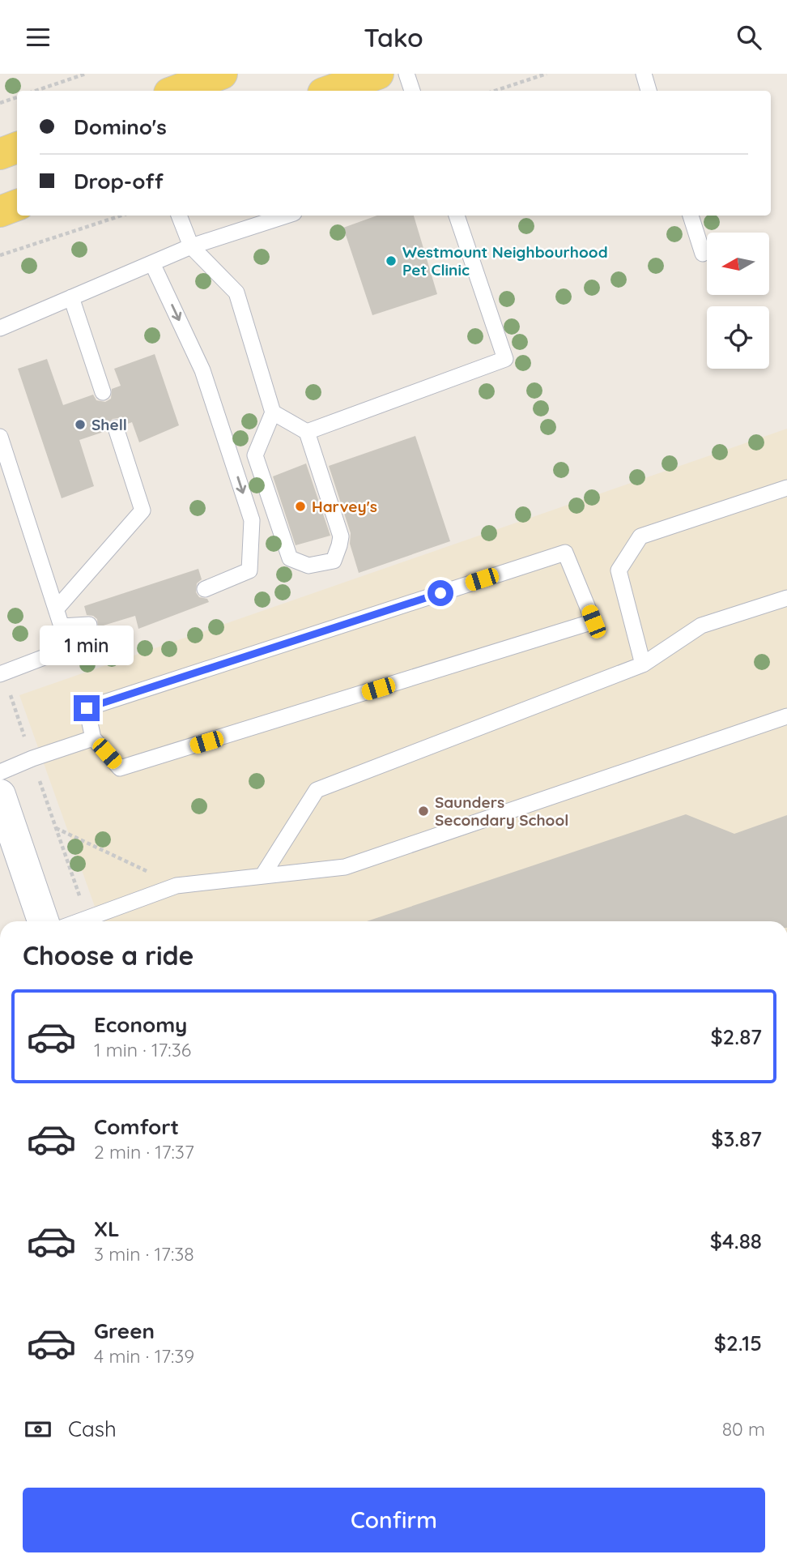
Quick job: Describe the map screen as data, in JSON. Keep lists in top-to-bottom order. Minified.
{"places":["Westmount Neighbourhood Pet Clinic","Shell","Harvey's","Saunders Secondary School"],"north":"left","page":{"header":"Tako","banner":["Domino's","Drop-off"],"bubble":"1 min","heading":"Choose a ride","list":[{"name":"Economy","note":"1 min · 17:36","value":"$2.87"},{"name":"Comfort","note":"2 min · 17:37","value":"$3.87"},{"name":"XL","note":"3 min · 17:38","value":"$4.88"},{"name":"Green","note":"4 min · 17:39","value":"$2.15"}],"pay":["Cash","80 m"],"buttons":"Confirm"}}
